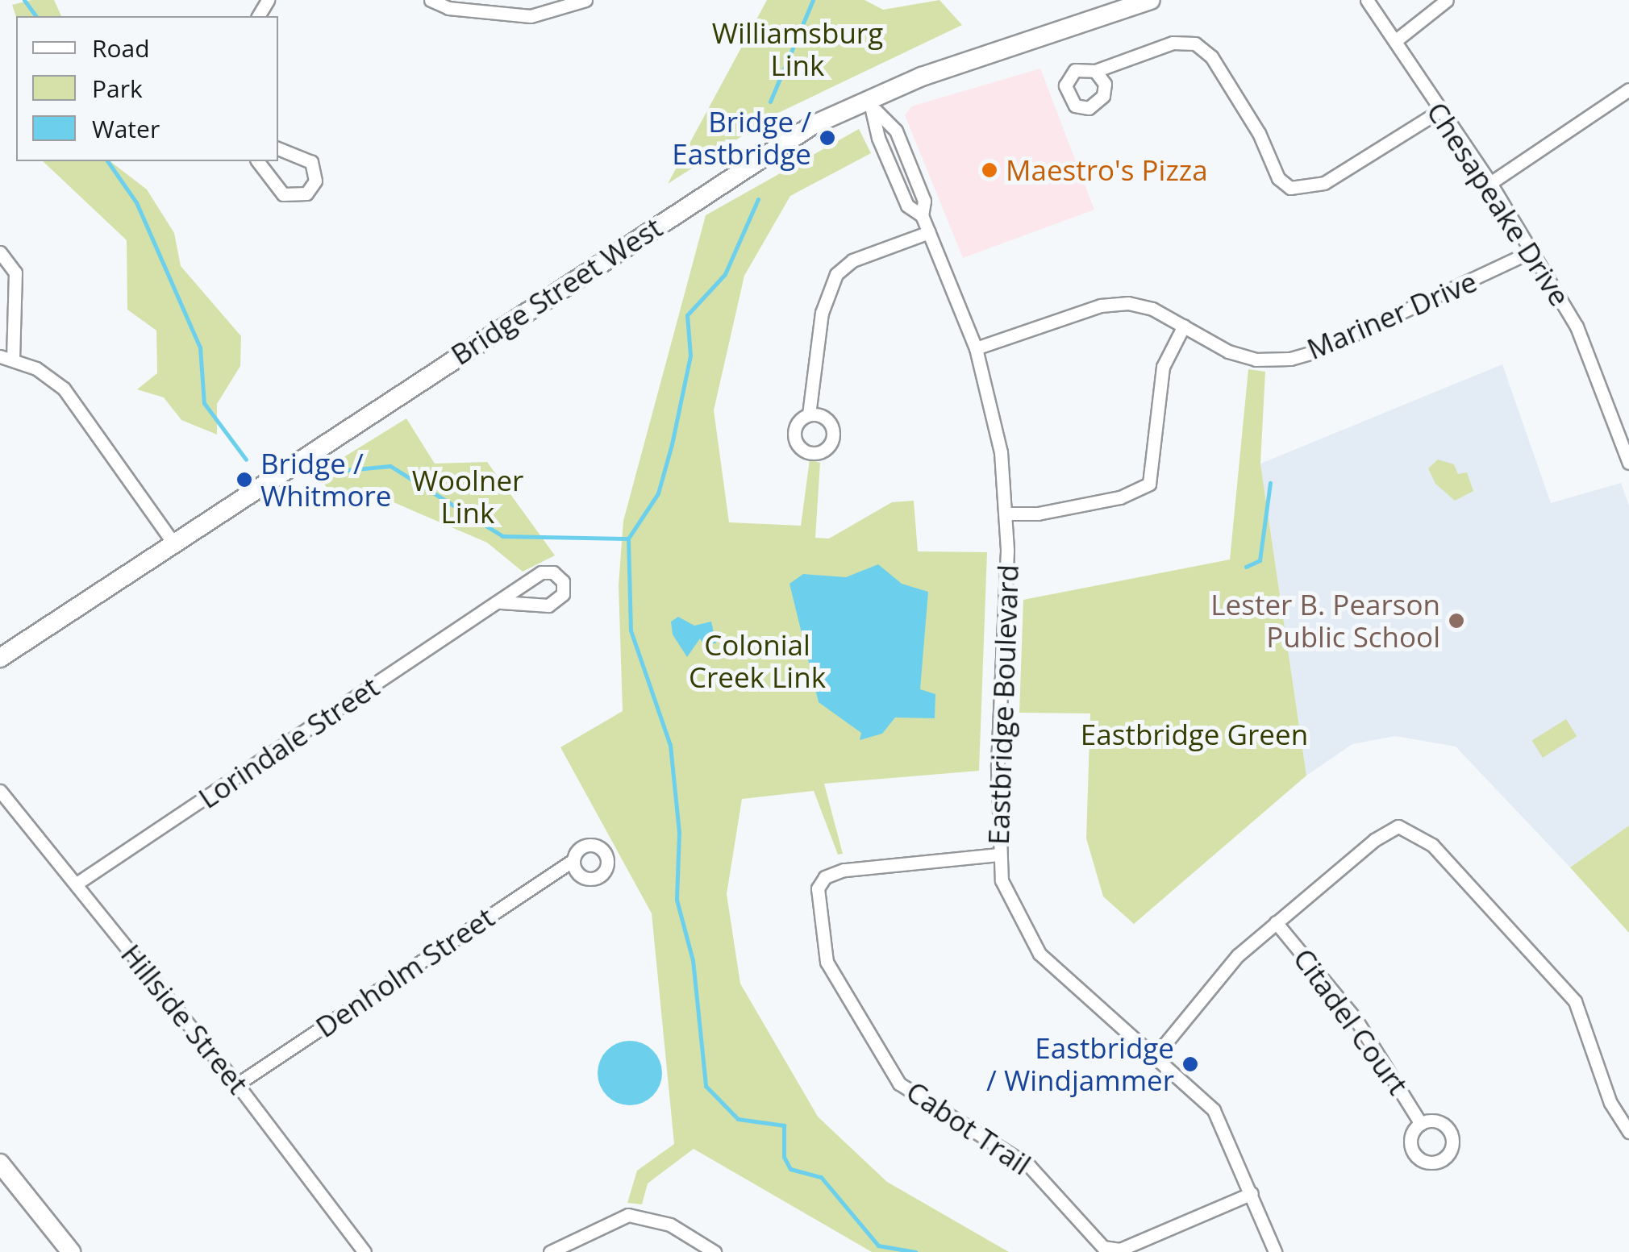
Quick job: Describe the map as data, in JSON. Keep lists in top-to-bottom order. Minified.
{"streets":{"main road":["Bridge Street West"],"street":["Chesapeake Drive","Mariner Drive","Eastbridge Boulevard","Lorindale Street","Denholm Street","Hillside Street","Citadel Court","Cabot Trail"]},"crossings":[["Chesapeake Drive","Mariner Drive"],["Bridge Street West","Eastbridge Boulevard"],["Mariner Drive","Eastbridge Boulevard"],["Eastbridge Boulevard","Cabot Trail"],["Lorindale Street","Hillside Street"],["Denholm Street","Hillside Street"]],"parks":["Williamsburg Link","Woolner Link","Colonial Creek Link","Eastbridge Green"],"places":["Bridge / Eastbridge","Maestro's Pizza","Bridge / Whitmore","Lester B. Pearson Public School","Eastbridge / Windjammer"],"legend":["Road","Park","Water"]}
